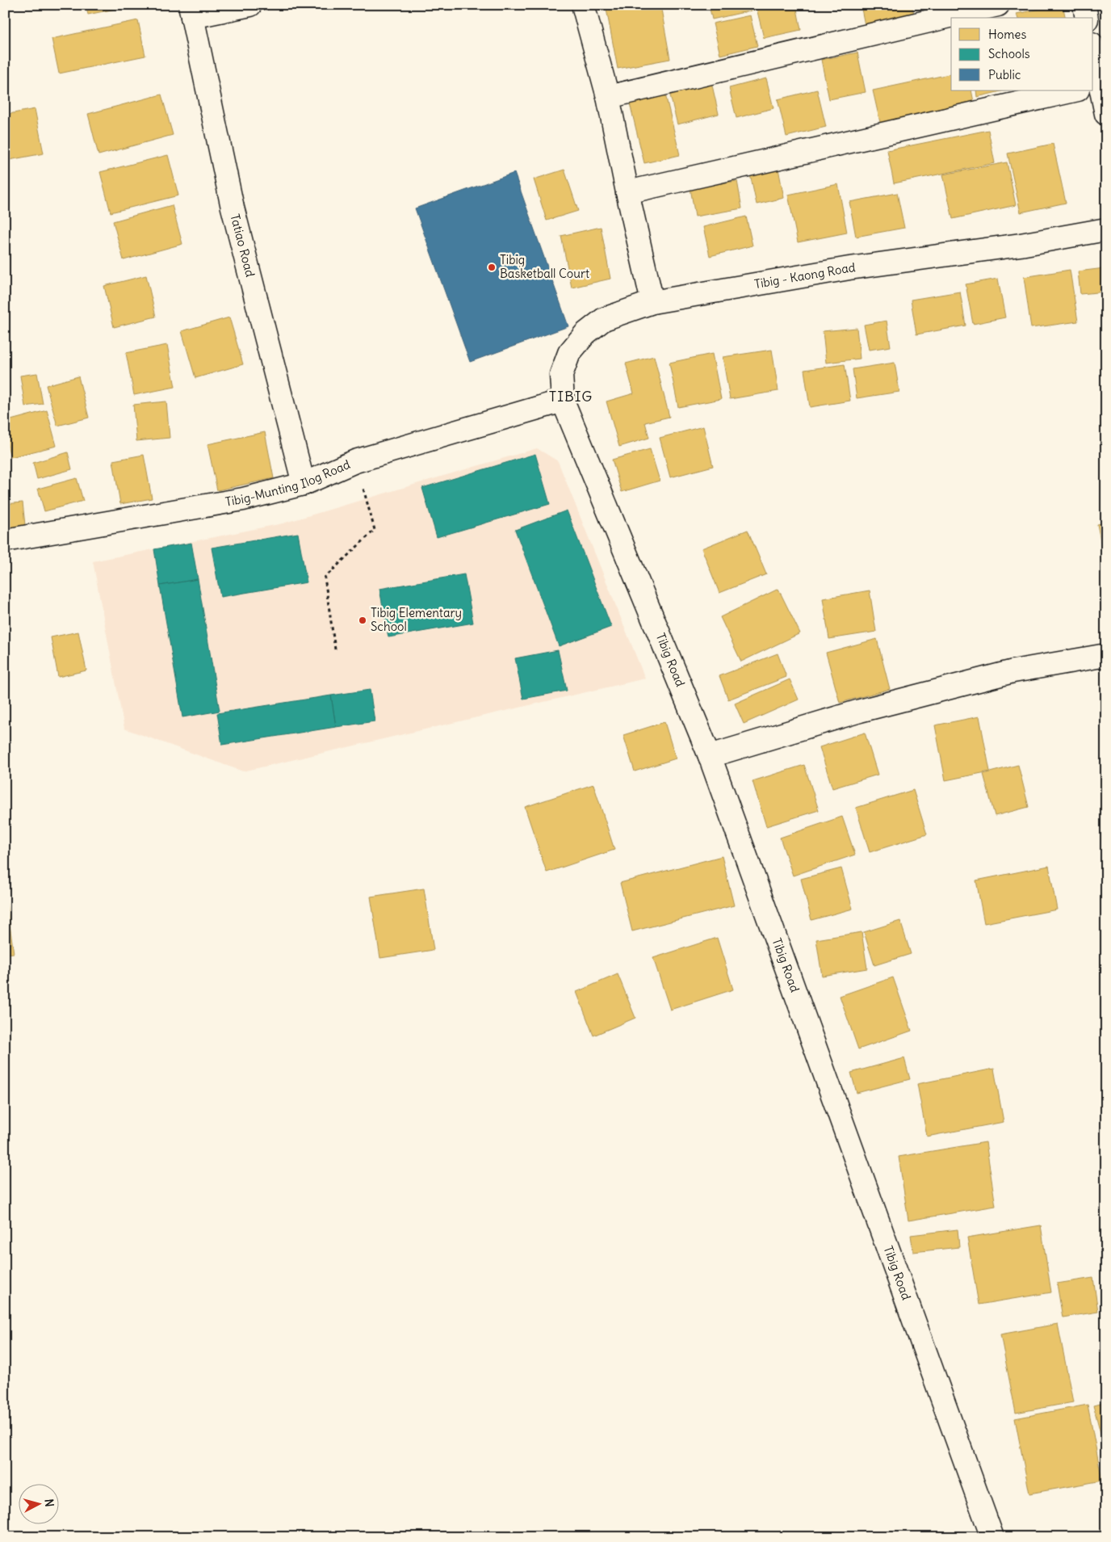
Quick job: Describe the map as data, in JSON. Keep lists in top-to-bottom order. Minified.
{"streets":{"street":["Tatiao Road","Tibig - Kaong Road","Tibig-Munting Ilog Road","Tibig Road"]},"crossings":[["Tatiao Road","Tibig-Munting Ilog Road"],["Tibig - Kaong Road","Tibig-Munting Ilog Road"],["Tibig - Kaong Road","Tibig Road"],["Tibig-Munting Ilog Road","Tibig Road"]],"districts":["TIBIG"],"places":["Tibig Basketball Court","Tibig Elementary School"],"legend":["Homes","Schools","Public"],"north":"right"}
